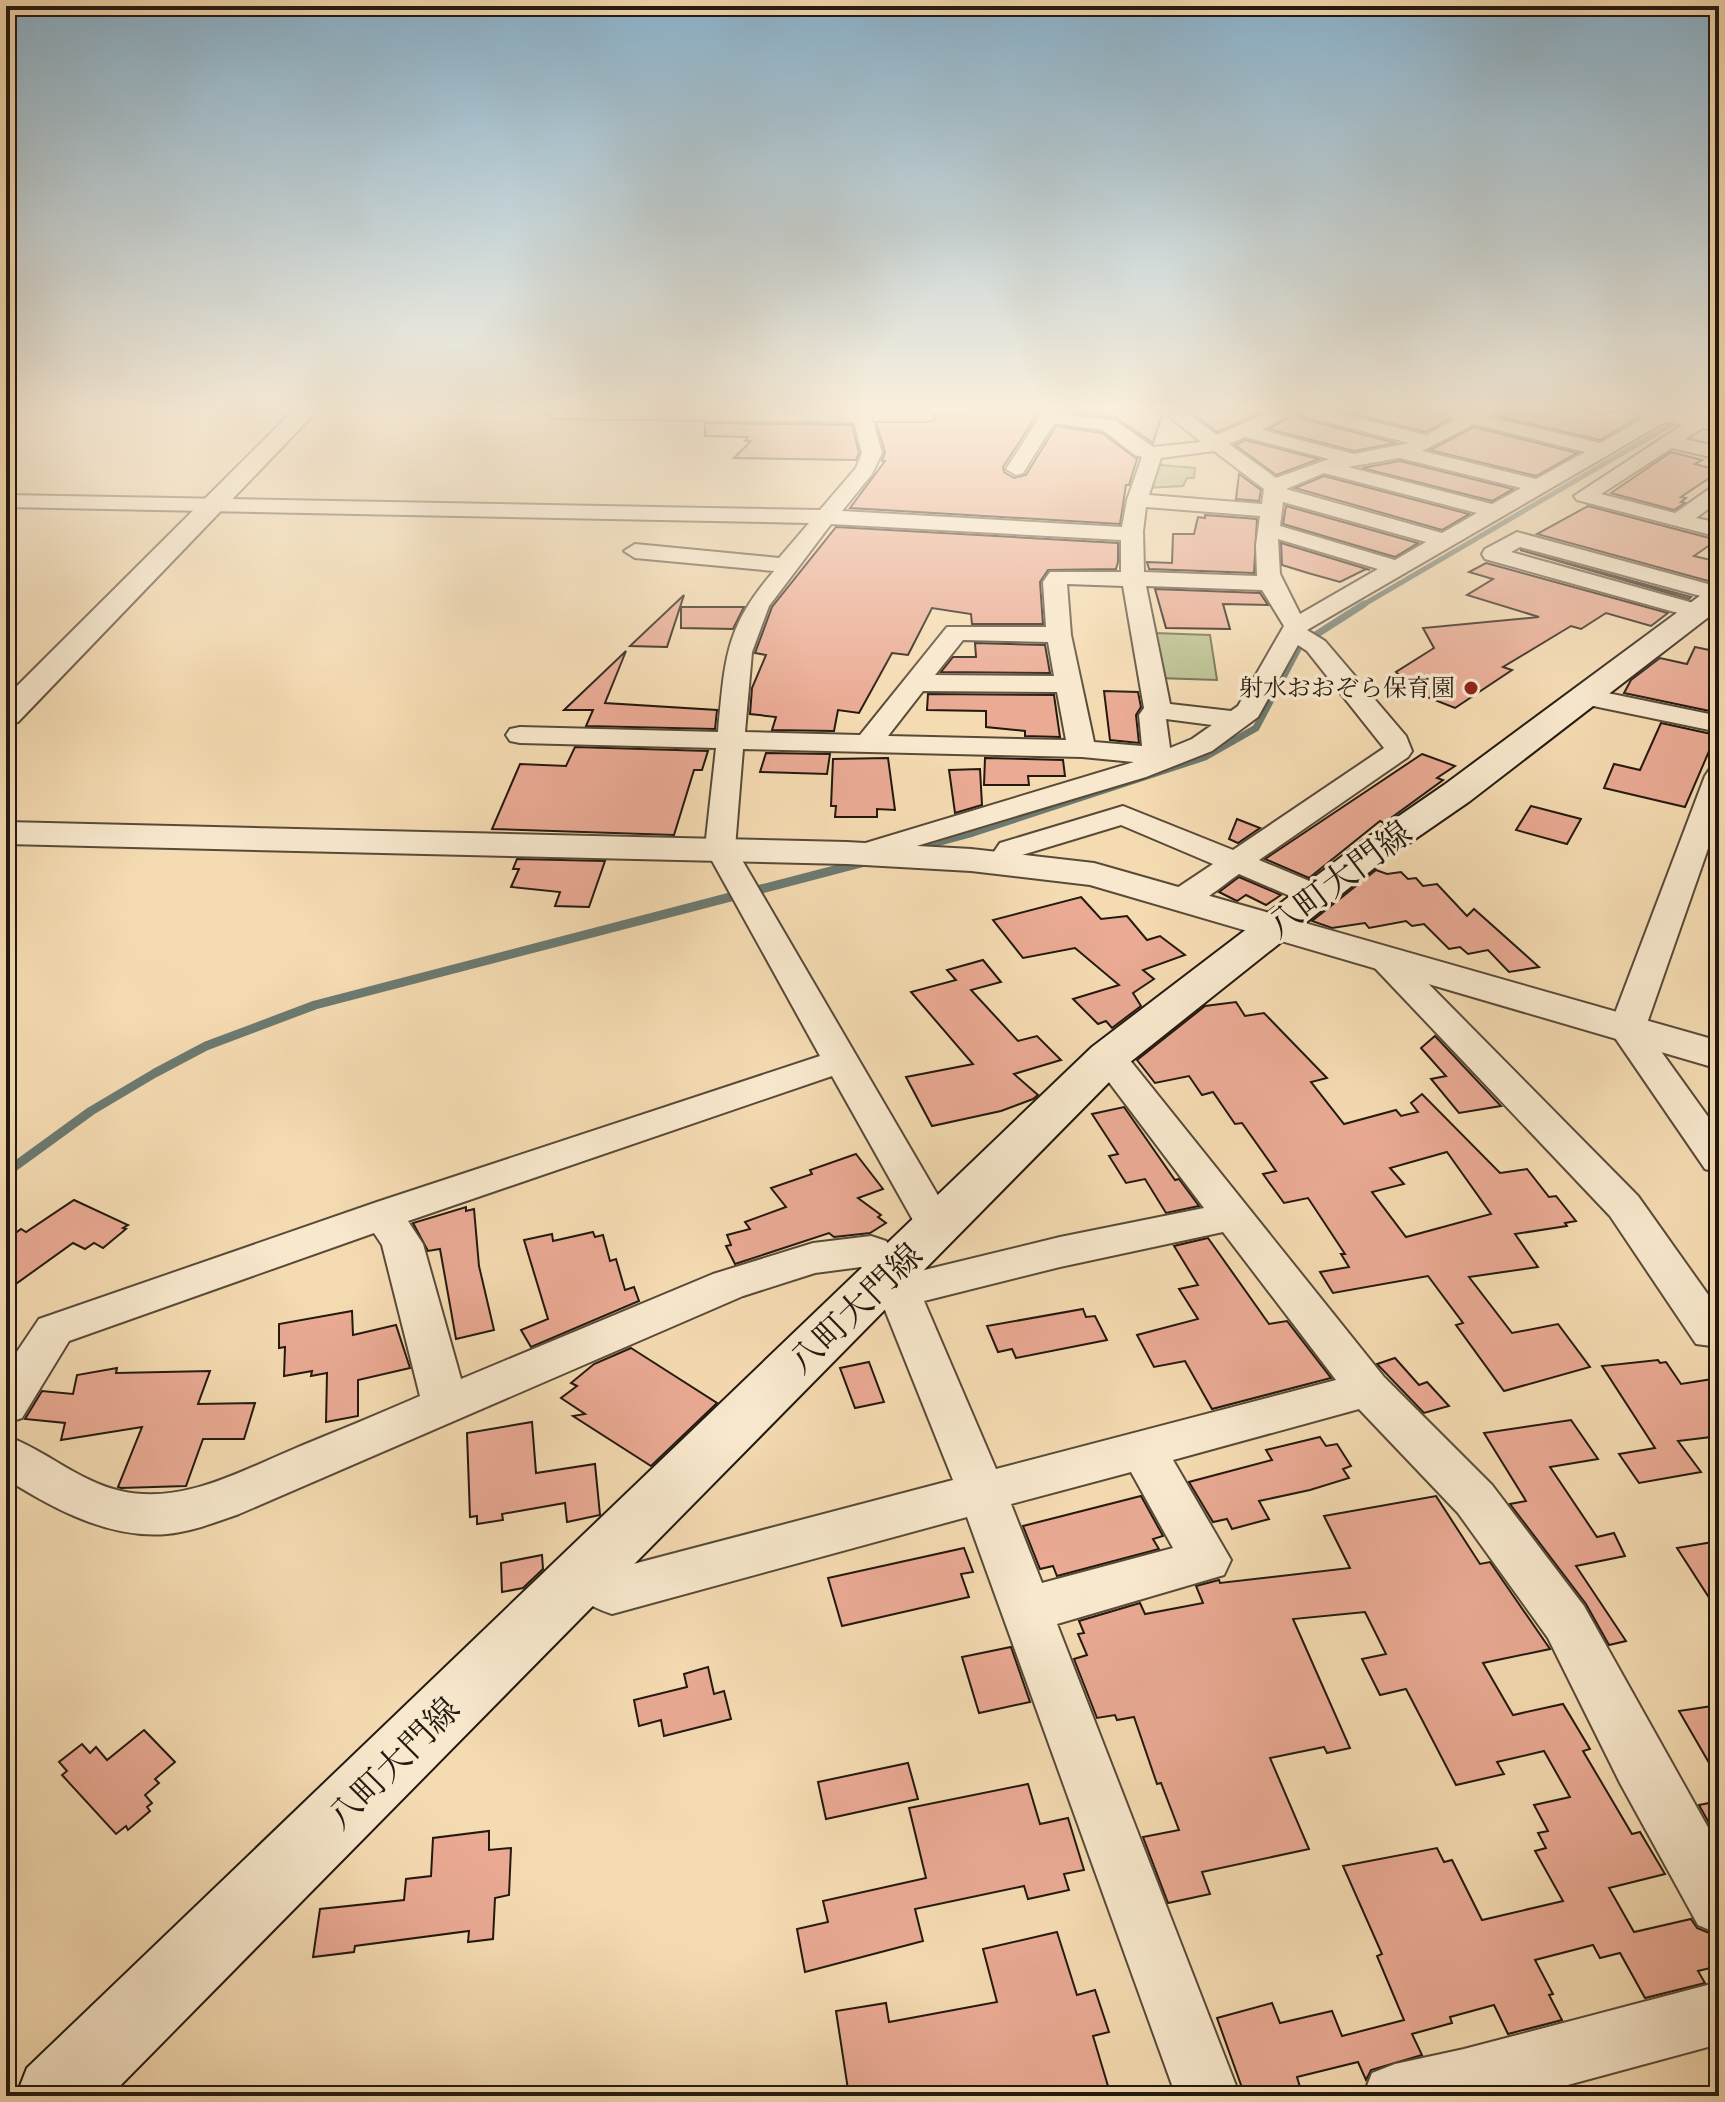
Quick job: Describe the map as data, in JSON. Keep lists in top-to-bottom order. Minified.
{"streets":{"street":["八町大門線"]},"places":["射水おおぞら保育園"]}
